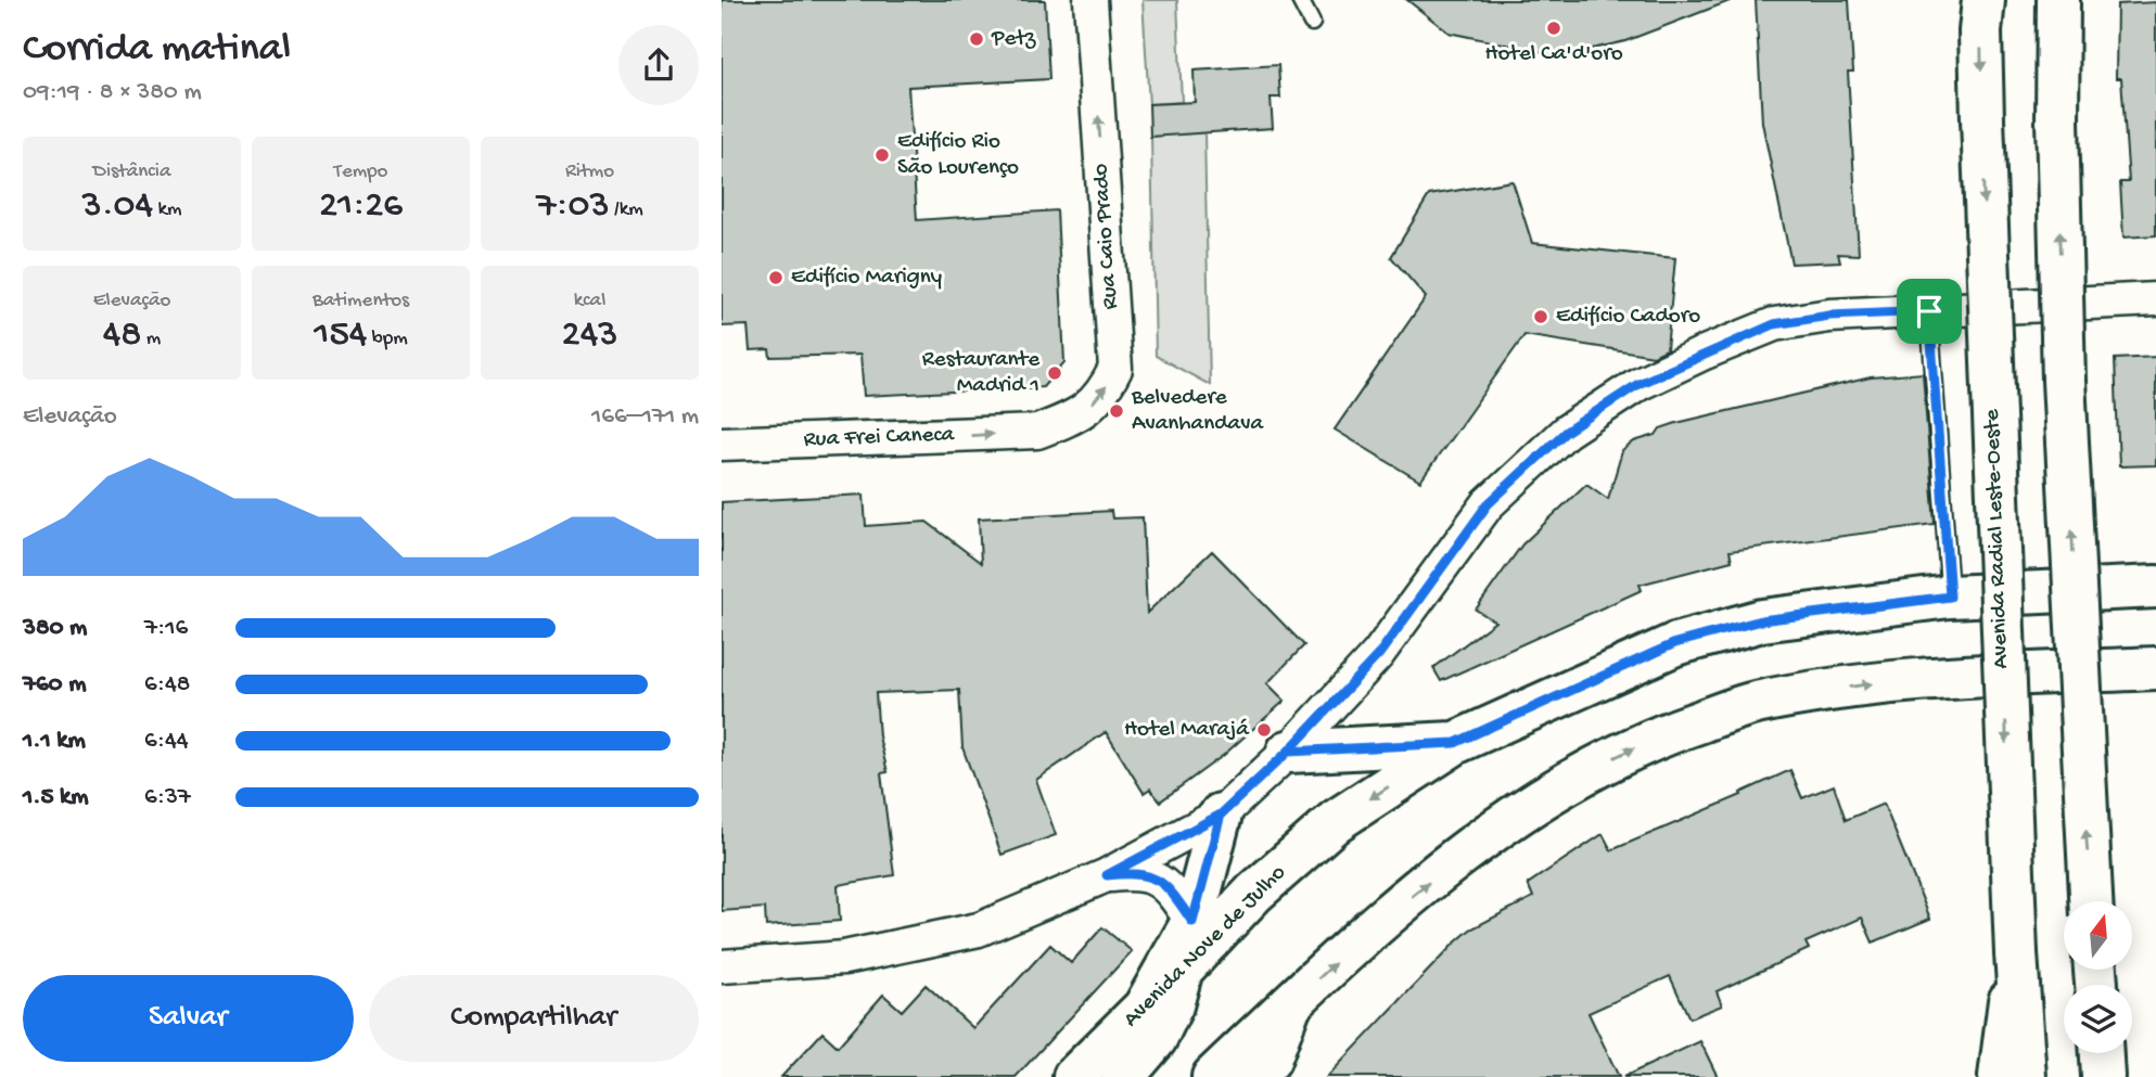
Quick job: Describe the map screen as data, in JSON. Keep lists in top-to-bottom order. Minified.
{"streets":{"main road":["Avenida Radial Leste-Oeste","Avenida Nove de Julho"],"street":["Rua Caio Prado","Rua Frei Caneca"]},"crossings":[["Rua Caio Prado","Rua Frei Caneca"]],"one_way":["Rua Caio Prado","Rua Frei Caneca"],"places":["Hotel Ca'd'oro","Petz","Edifício Rio São Lourenço","Edifício Marigny","Edifício Cadoro","Restaurante Madrid 1","Belvedere Avanhandava","Hotel Marajá"],"north":"top","page":{"heading":["Corrida matinal","09:19 · 8 × 380 m"],"stats":[["Distância","3.04 km"],["Tempo","21:26"],["Ritmo","7:03 /km"],["Elevação","48 m"],["Batimentos","154 bpm"],["kcal","243"]],"chart":["Elevação","166–171 m"],"list":[{"name":"380 m","note":"7:16"},{"name":"760 m","note":"6:48"},{"name":"1.1 km","note":"6:44"},{"name":"1.5 km","note":"6:37"}],"buttons":["Salvar","Compartilhar"]}}
